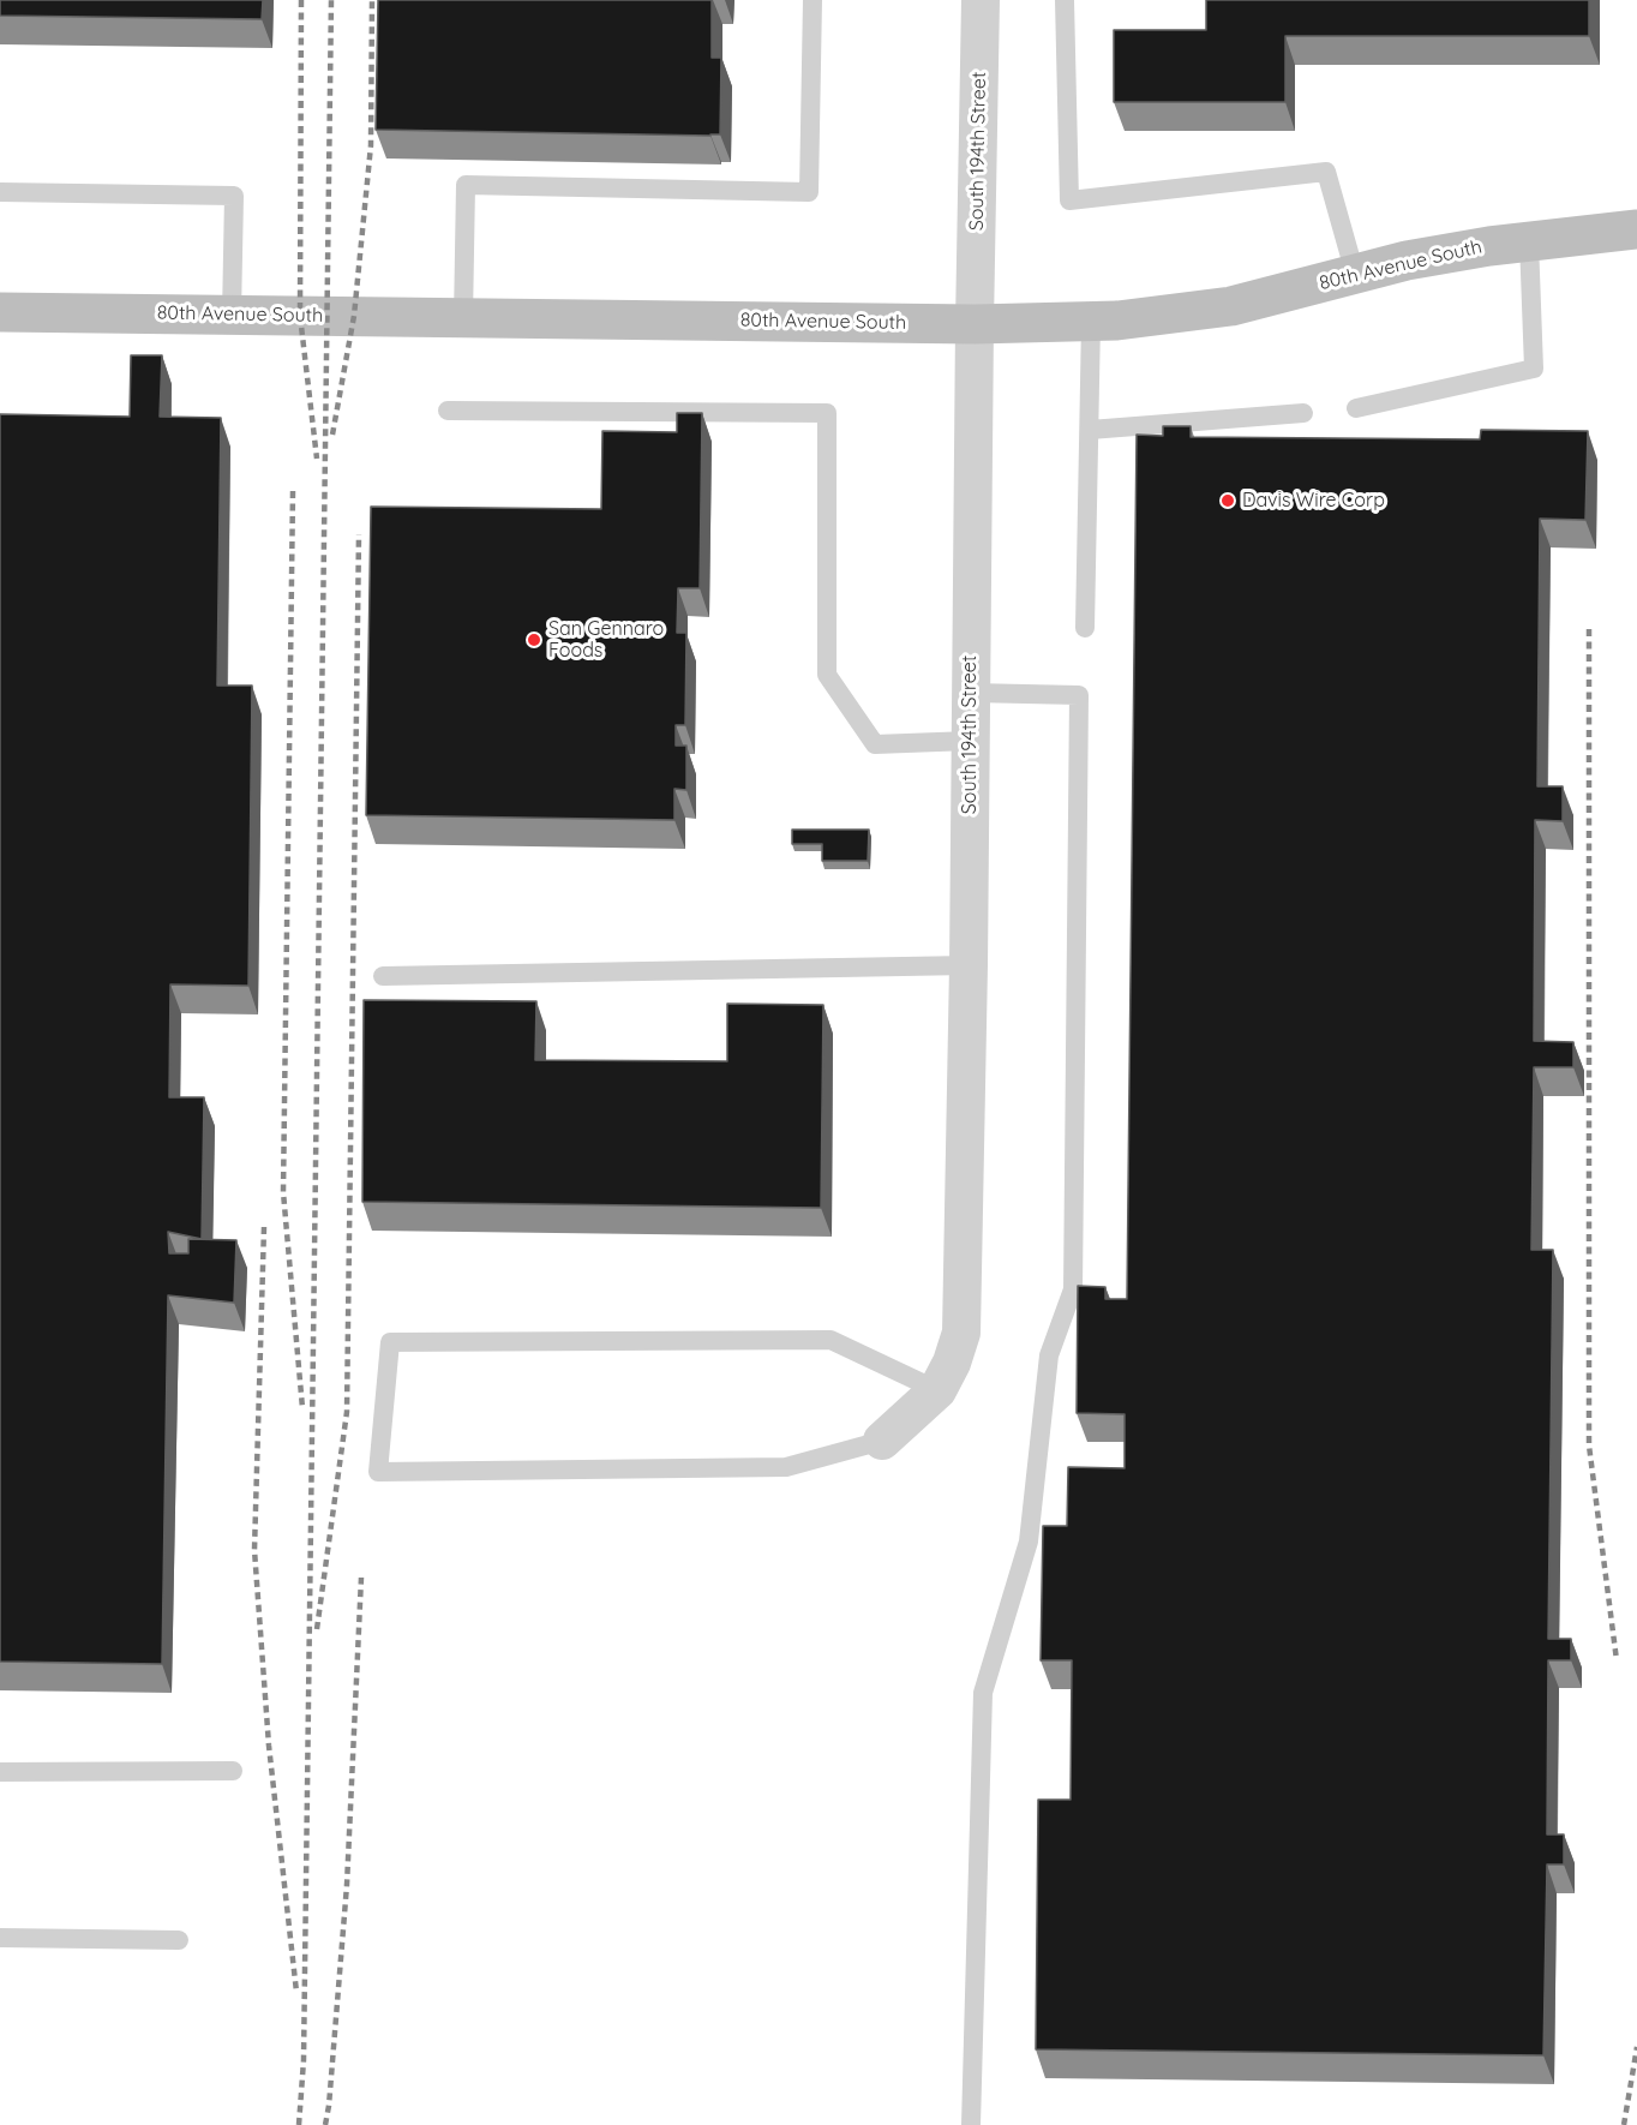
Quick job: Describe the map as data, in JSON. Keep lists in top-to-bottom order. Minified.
{"streets":{"street":["South 194th Street","80th Avenue South"]},"crossings":[["South 194th Street","80th Avenue South"]],"places":["Davis Wire Corp","San Gennaro Foods"]}
